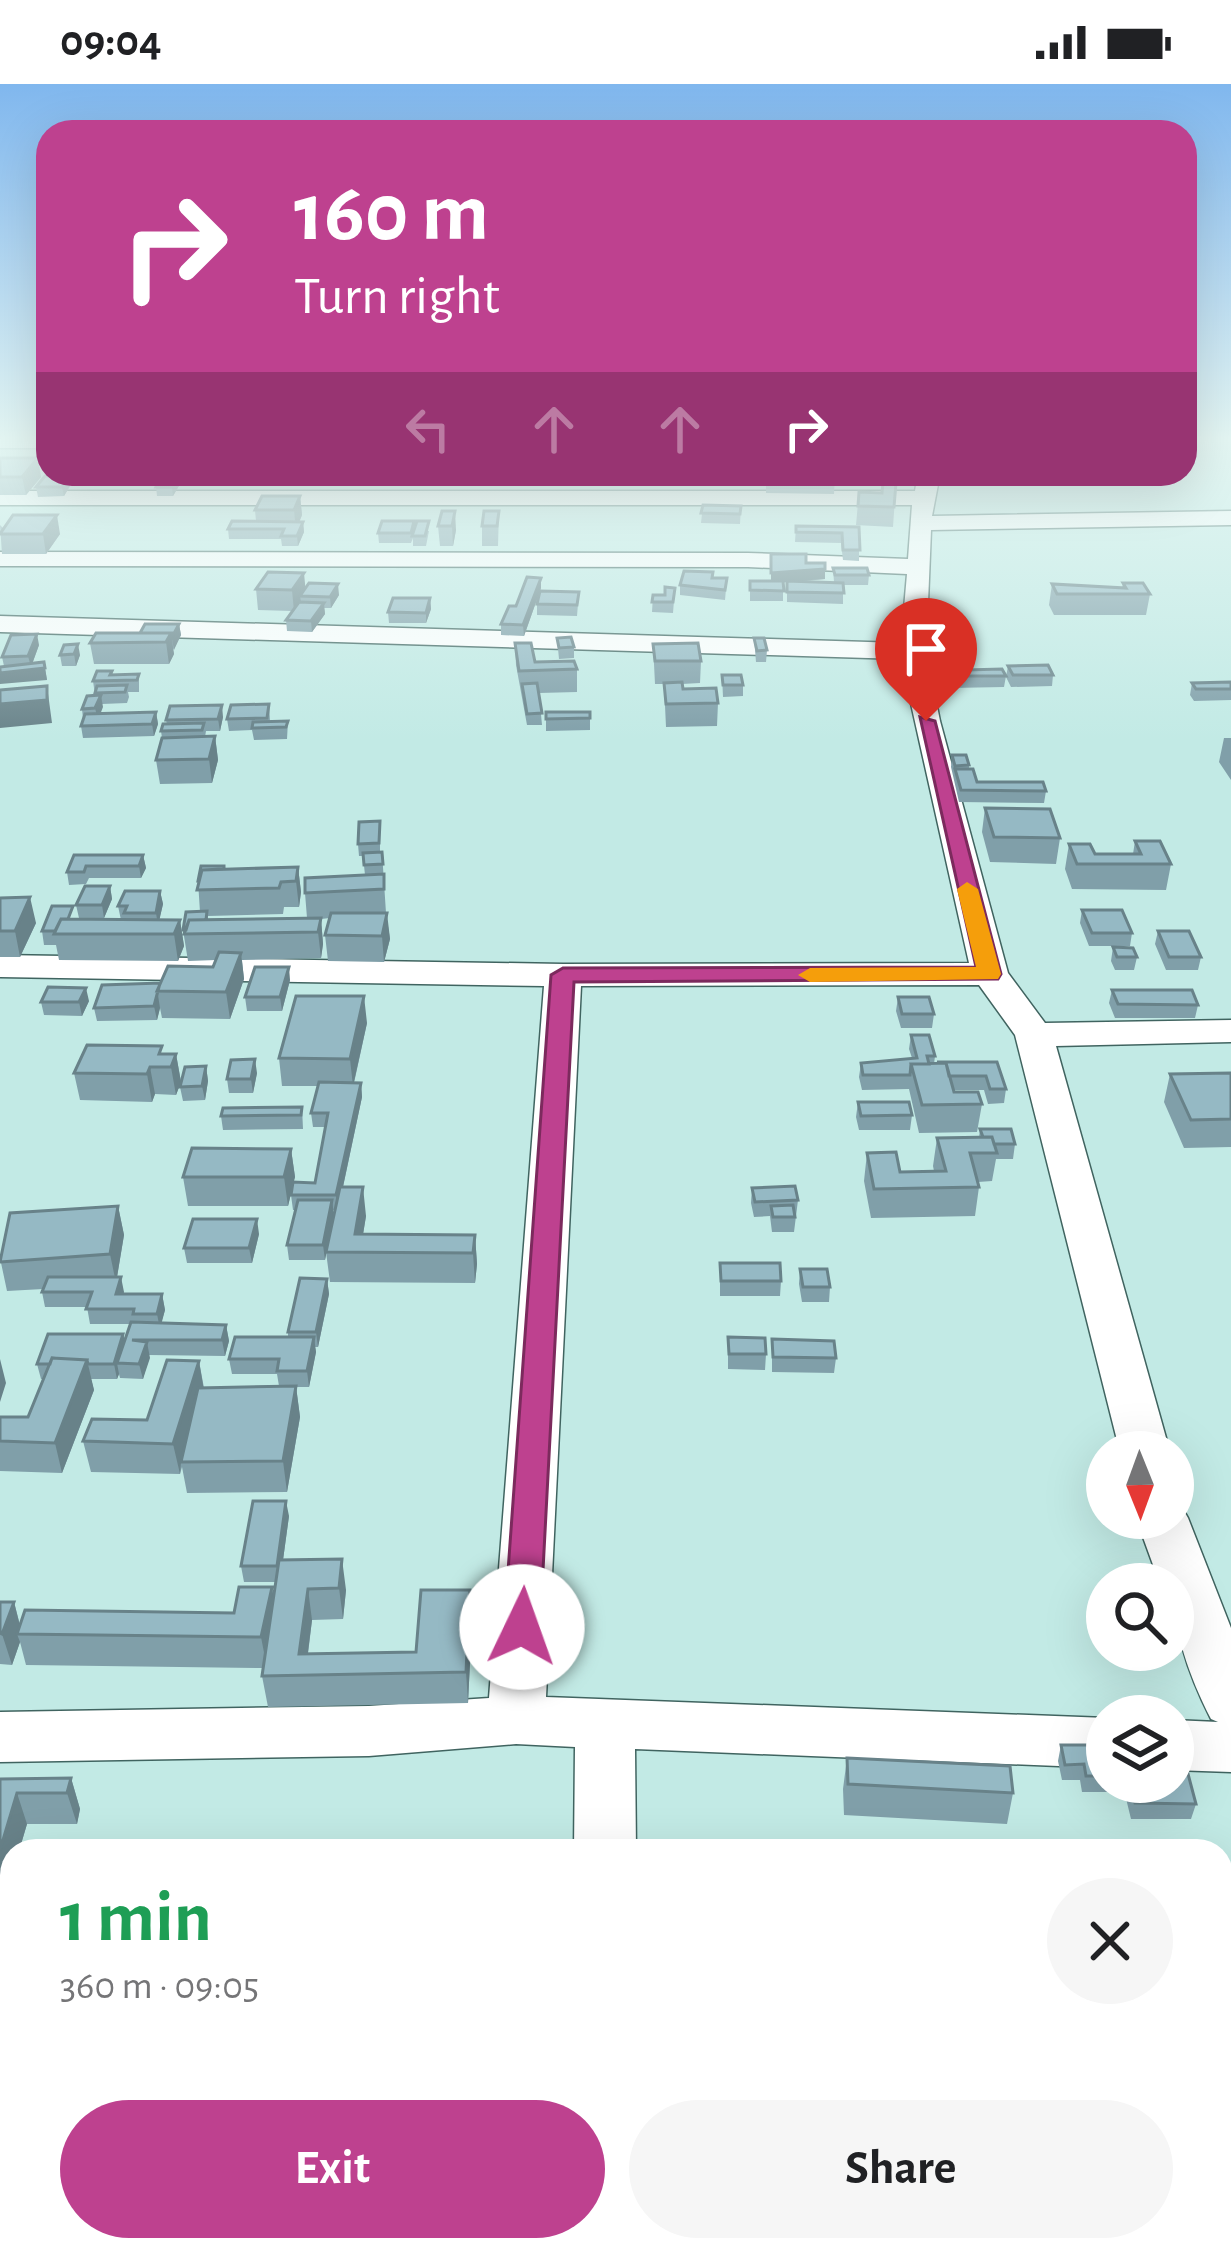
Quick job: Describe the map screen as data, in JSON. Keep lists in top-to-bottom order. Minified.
{"north":"bottom","page":{"status":"09:04","turn":["160 m","Turn right"],"heading":["1 min","360 m · 09:05"],"buttons":["Exit","Share"]}}
